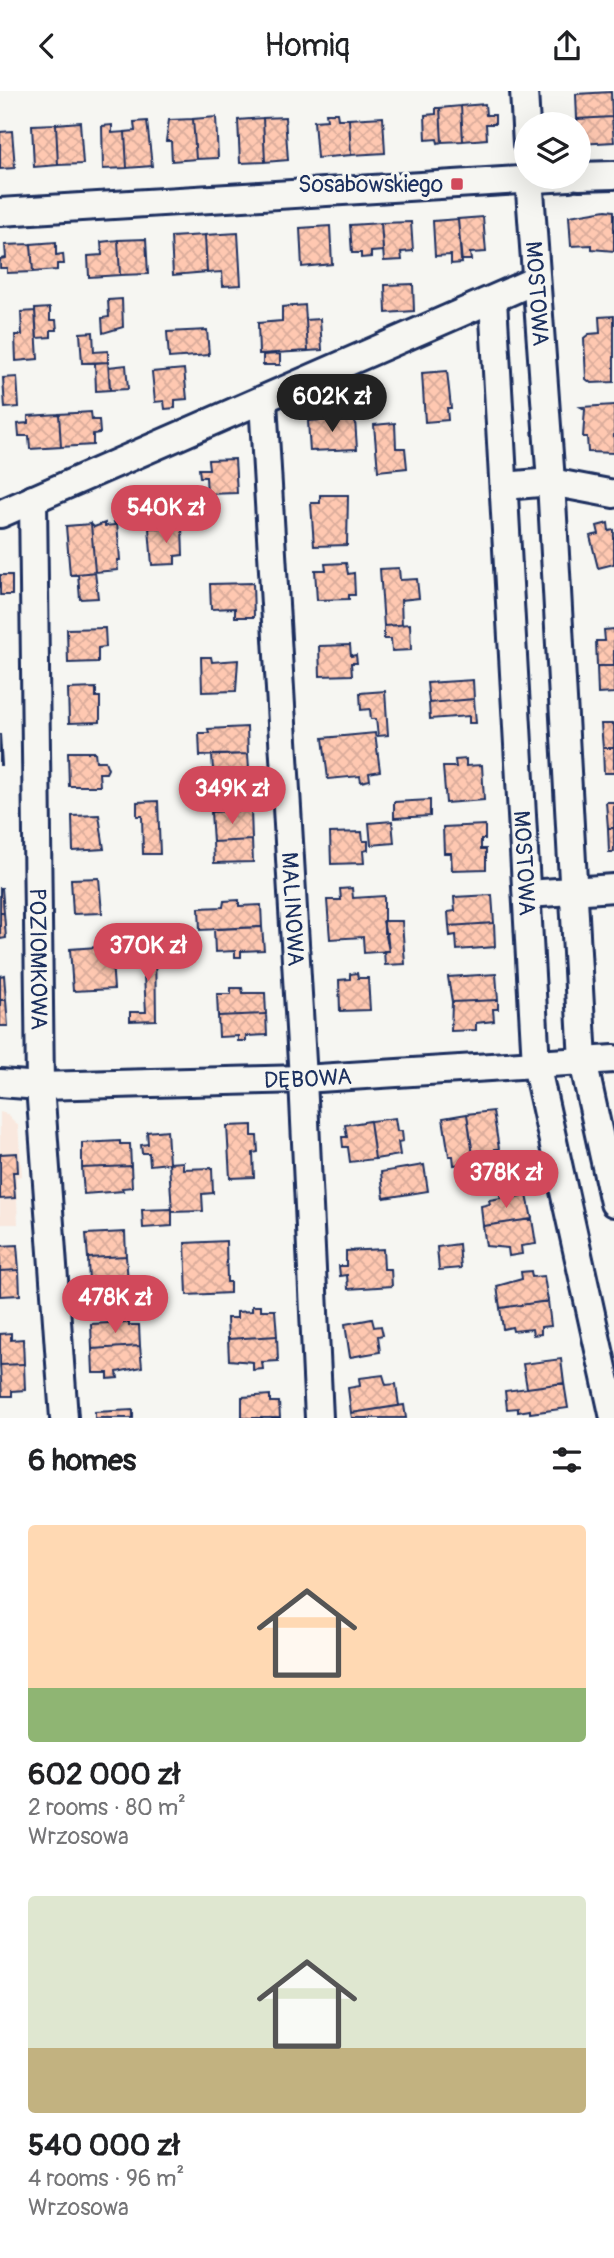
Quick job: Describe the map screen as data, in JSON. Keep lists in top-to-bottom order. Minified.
{"streets":{"street":["MOSTOWA","MALINOWA","POZIOMKOWA","DĘBOWA"]},"crossings":[["MOSTOWA","DĘBOWA"],["MALINOWA","DĘBOWA"],["POZIOMKOWA","DĘBOWA"]],"places":{"transit":["Sosabowskiego"]},"page":{"header":"Homiq","price":["602K zł","540K zł","349K zł","370K zł","378K zł","478K zł"],"heading":"6 homes","list":[{"name":"602 000 zł","note":"2 rooms · 80 m² · Wrzosowa"},{"name":"540 000 zł","note":"4 rooms · 96 m² · Wrzosowa"}]}}
